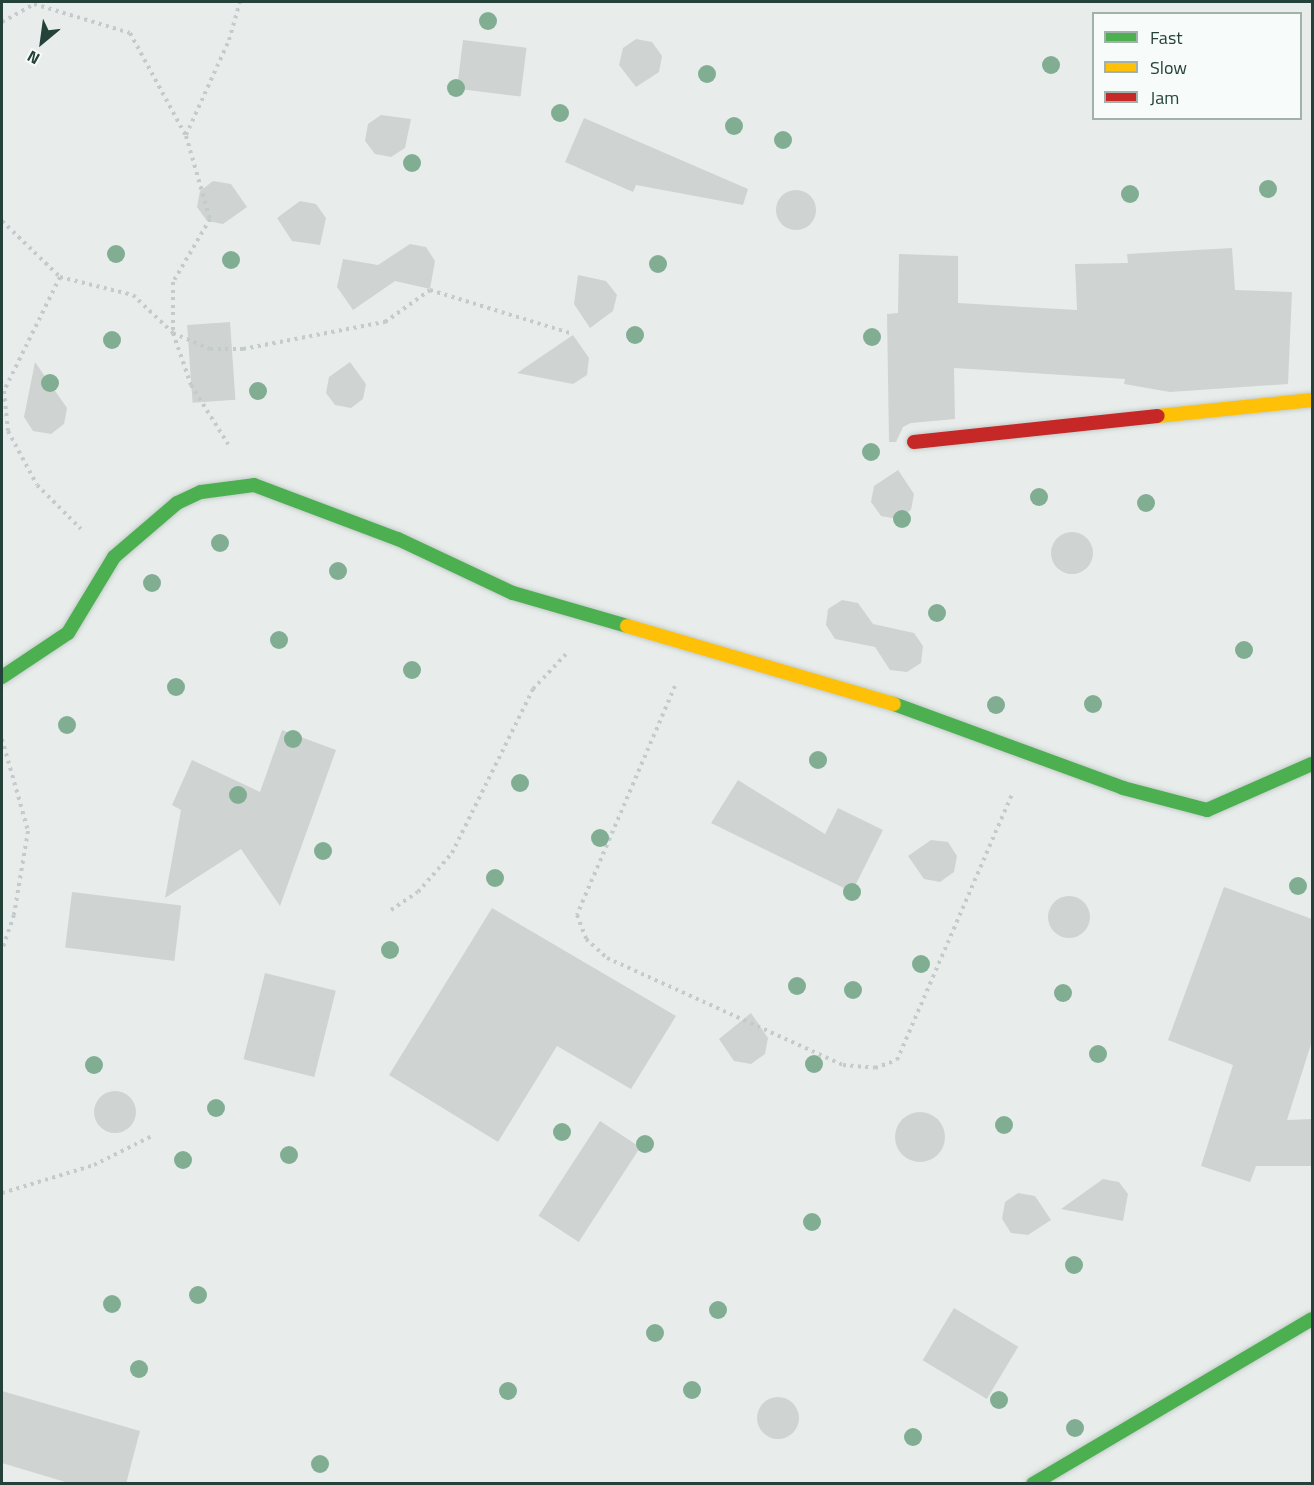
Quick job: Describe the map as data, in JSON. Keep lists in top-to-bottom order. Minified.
{"legend":["Fast","Slow","Jam"],"north":"bottom left"}
